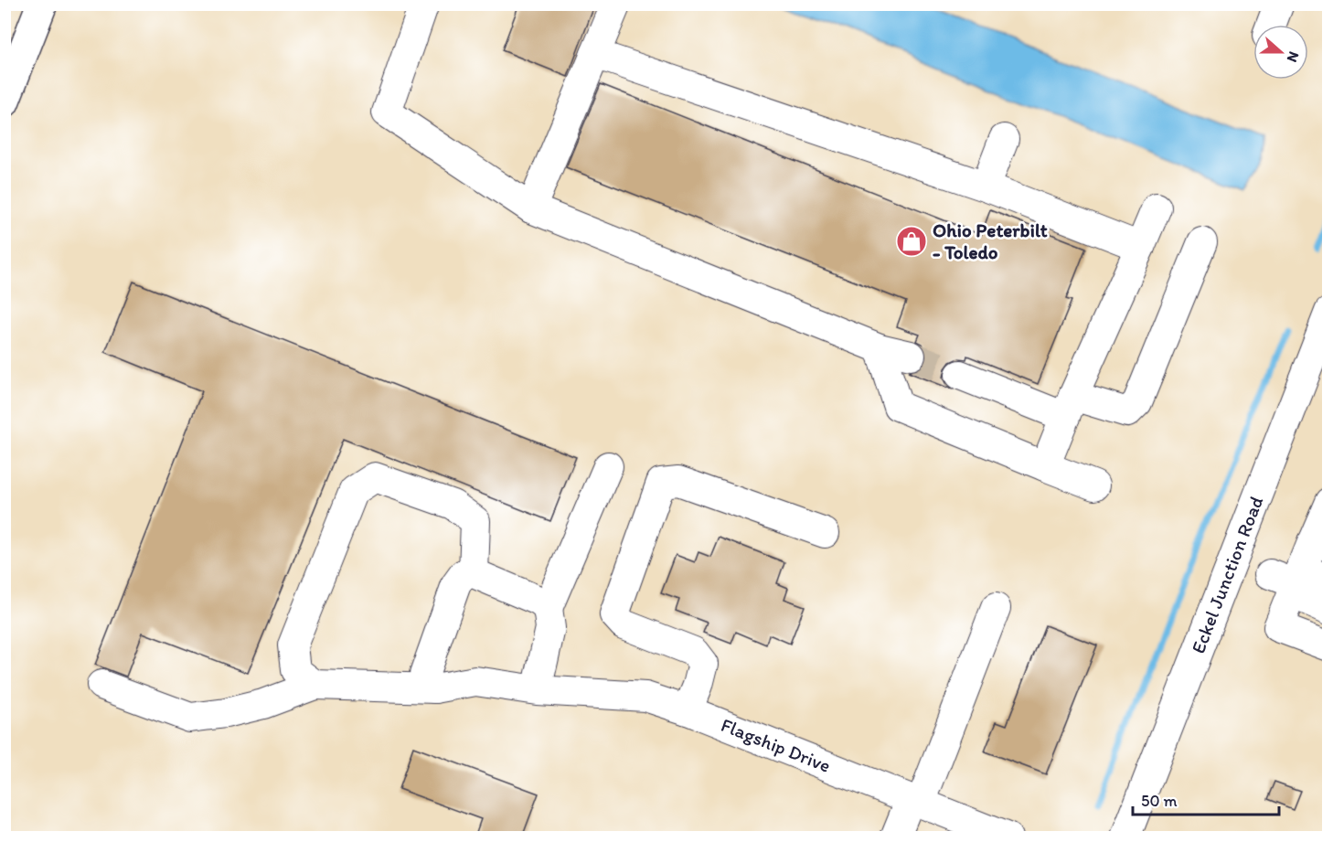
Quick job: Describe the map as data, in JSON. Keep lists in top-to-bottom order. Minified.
{"streets":{"street":["Eckel Junction Road","Flagship Drive"]},"places":{"shop":["Ohio Peterbilt - Toledo"]},"scale_bar":"50 m","north":"right"}
